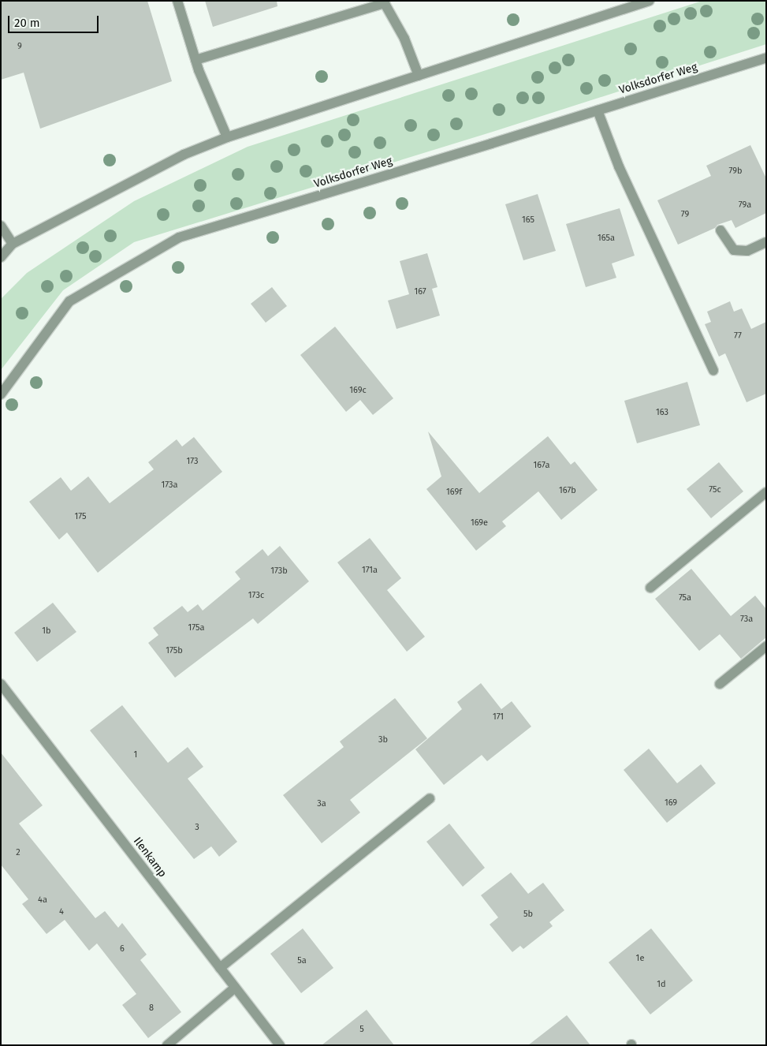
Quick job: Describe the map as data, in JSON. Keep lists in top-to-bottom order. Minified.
{"streets":{"street":["Volksdorfer Weg","Ilenkamp"]},"house_numbers":["9","79b","79a","79","165","165a","167","77","169c","163","173","167a","173a","75c","167b","169f","175","169e","171a","173b","173c","75a","73a","175a","1b","175b","171","3b","1","169","3a","3","2","4a","4","5b","6","1e","5a","1d","8","5"],"scale_bar":"20 m"}
